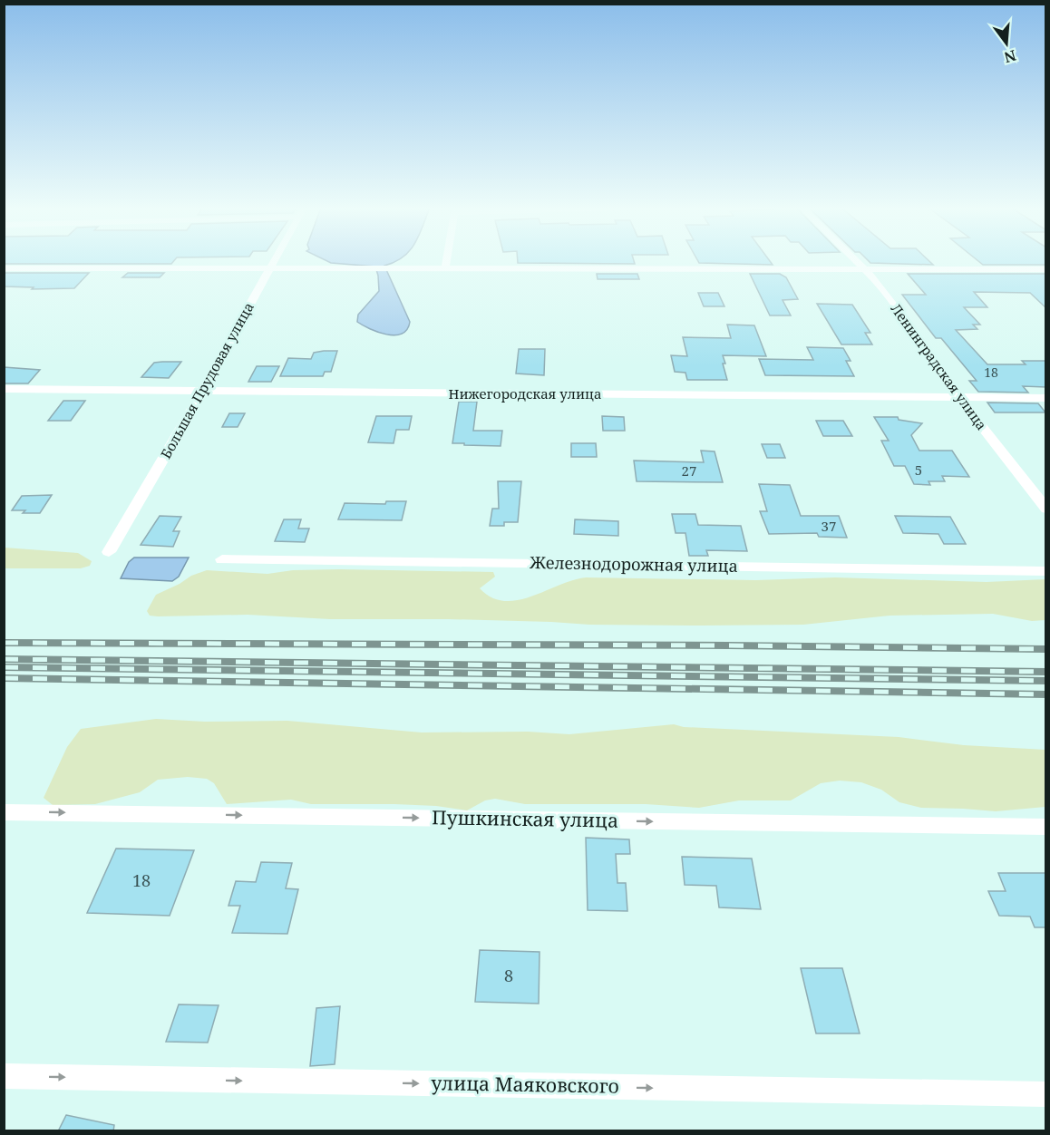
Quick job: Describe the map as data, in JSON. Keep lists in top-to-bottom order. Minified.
{"streets":{"street":["Ленинградская улица","Большая Прудовая улица","Нижегородская улица","Железнодорожная улица","Пушкинская улица","улица Маяковского"]},"crossings":[["Ленинградская улица","Нижегородская улица"],["Большая Прудовая улица","Нижегородская улица"]],"one_way":["Пушкинская улица","улица Маяковского"],"house_numbers":["18","5","27","37","18","8"],"north":"bottom"}
